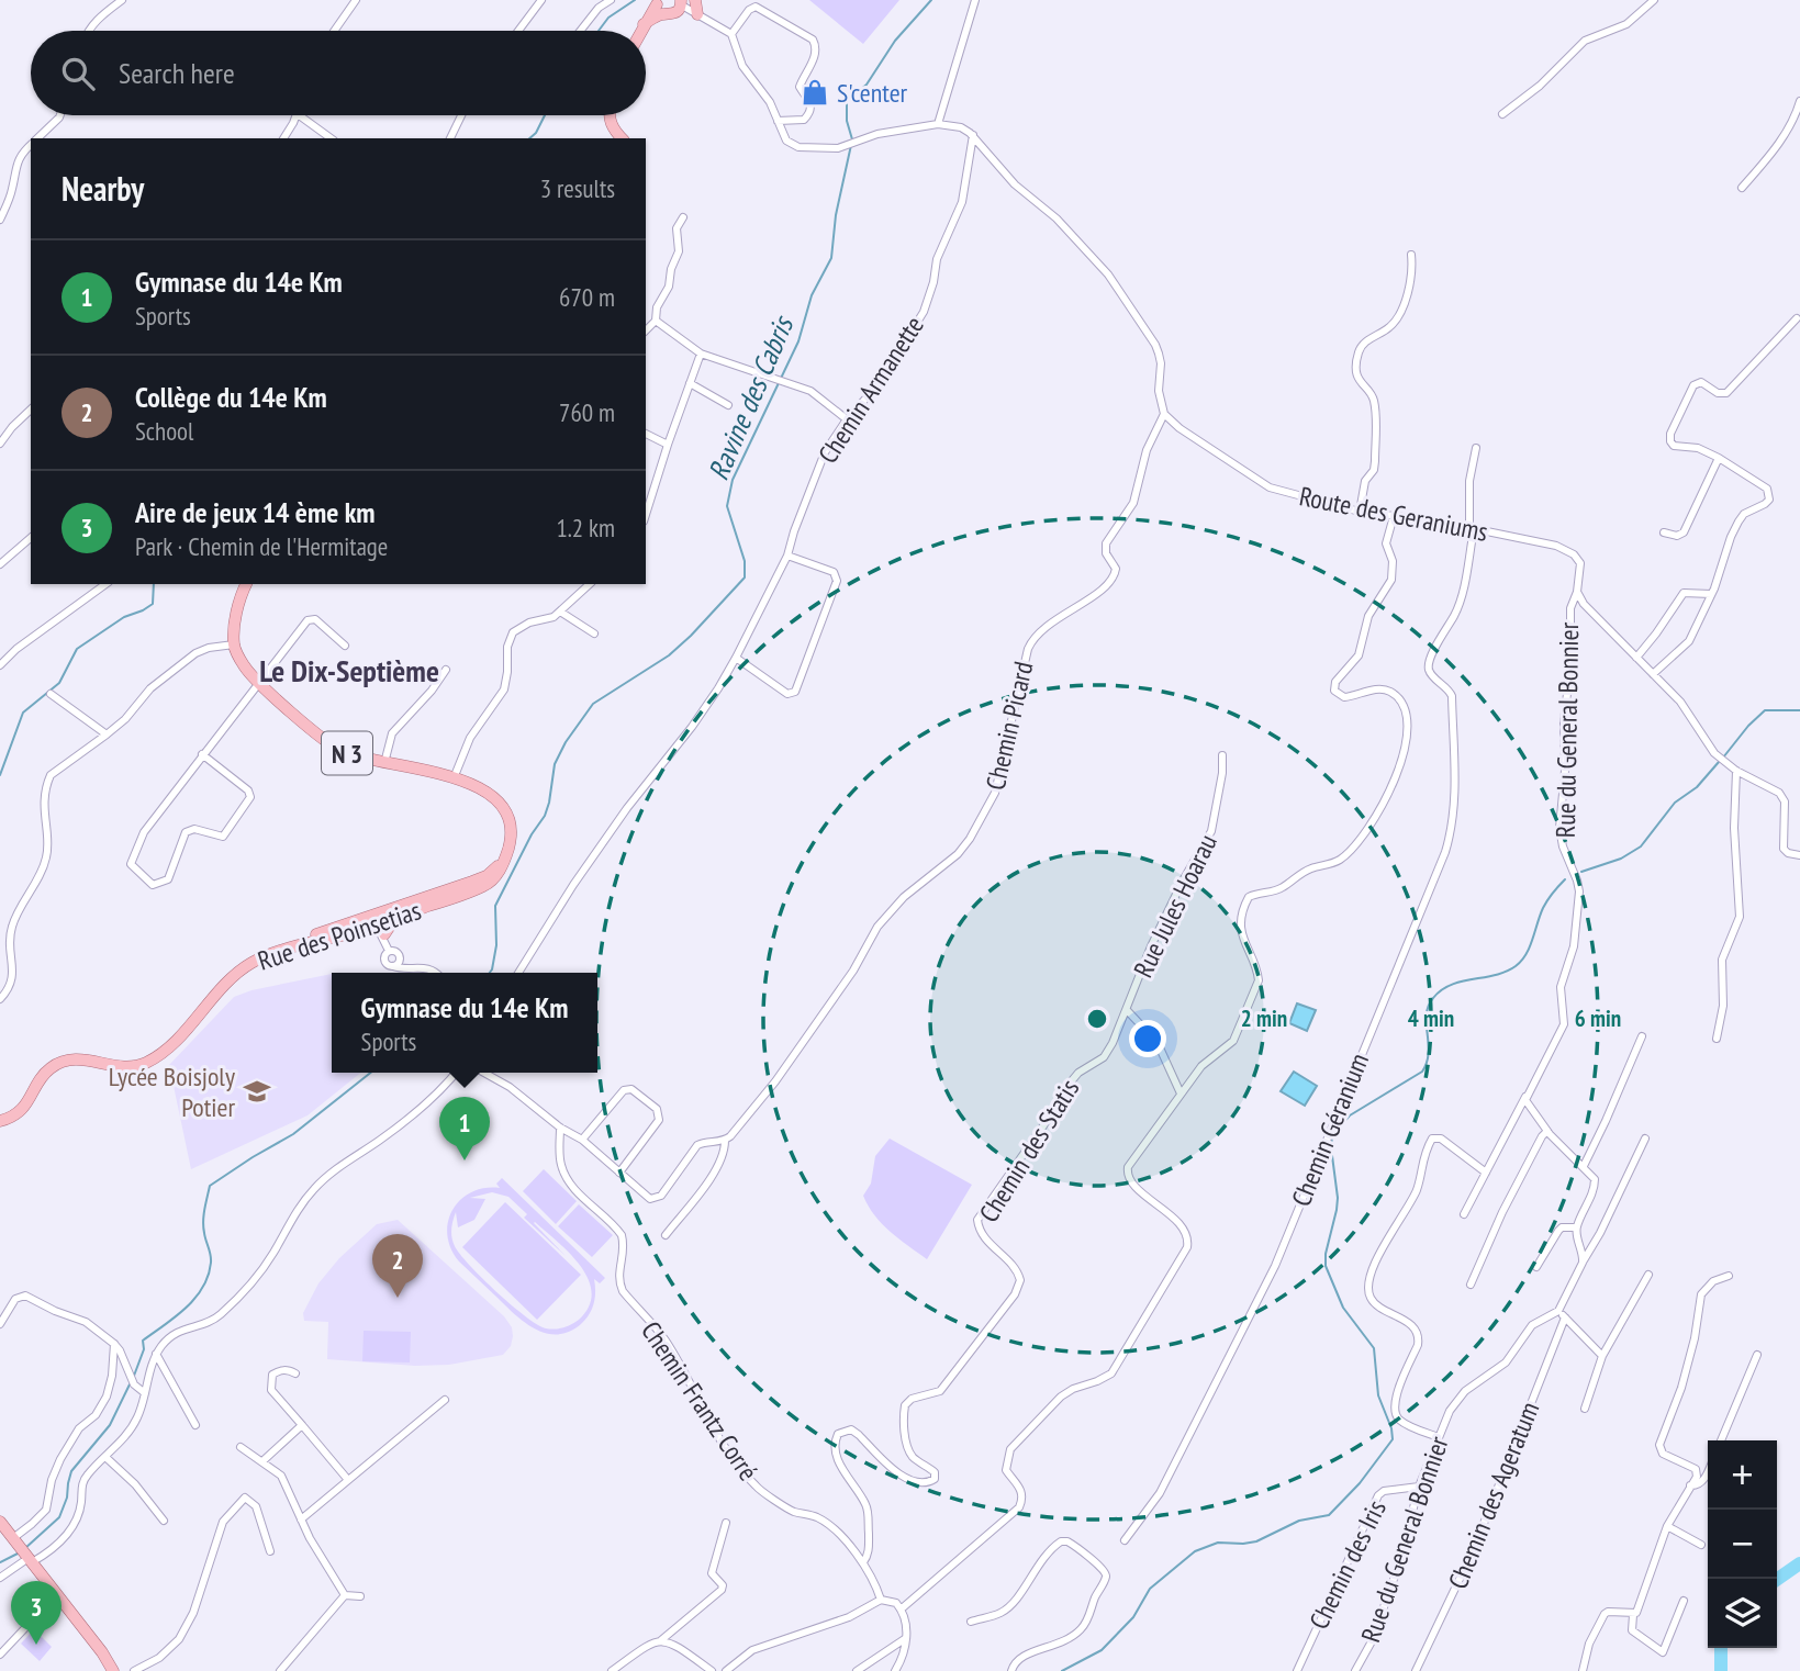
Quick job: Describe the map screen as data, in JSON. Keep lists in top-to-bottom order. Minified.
{"streets":{"main road":["N 3","Rue des Poinsetias"],"street":["Chemin Armanette","Route des Geraniums","Chemin Picard","Rue du General Bonnier","Rue Jules Hoarau","Chemin Géranium","Chemin des Statis","Chemin Frantz Corré","Chemin des Ageratum","Chemin des Iris"]},"crossings":[["Route des Geraniums","Chemin Picard"],["Route des Geraniums","Rue du General Bonnier"],["Route des Geraniums","Chemin Géranium"],["Rue du General Bonnier","Chemin des Iris"],["Rue Jules Hoarau","Chemin des Statis"],["Chemin des Statis","Chemin Frantz Corré"]],"districts":["Le Dix-Septième"],"water":["Ravine des Cabris"],"places":{"shop":["S'center"],"school or university":["Lycée Boisjoly Potier"]},"page":{"search":"Search here","heading":["Nearby","3 results"],"list":[{"mark":"1","name":"Gymnase du 14e Km","note":"Sports","value":"670 m"},{"mark":"2","name":"Collège du 14e Km","note":"School","value":"760 m"},{"mark":"3","name":"Aire de jeux 14 ème km","note":"Park · Chemin de l'Hermitage","value":"1.2 km"}],"popup":["Gymnase du 14e Km","Sports"],"pins":["1","2","3"],"map_buttons":["+","−"]},"rings":["2 min","4 min","6 min"]}
